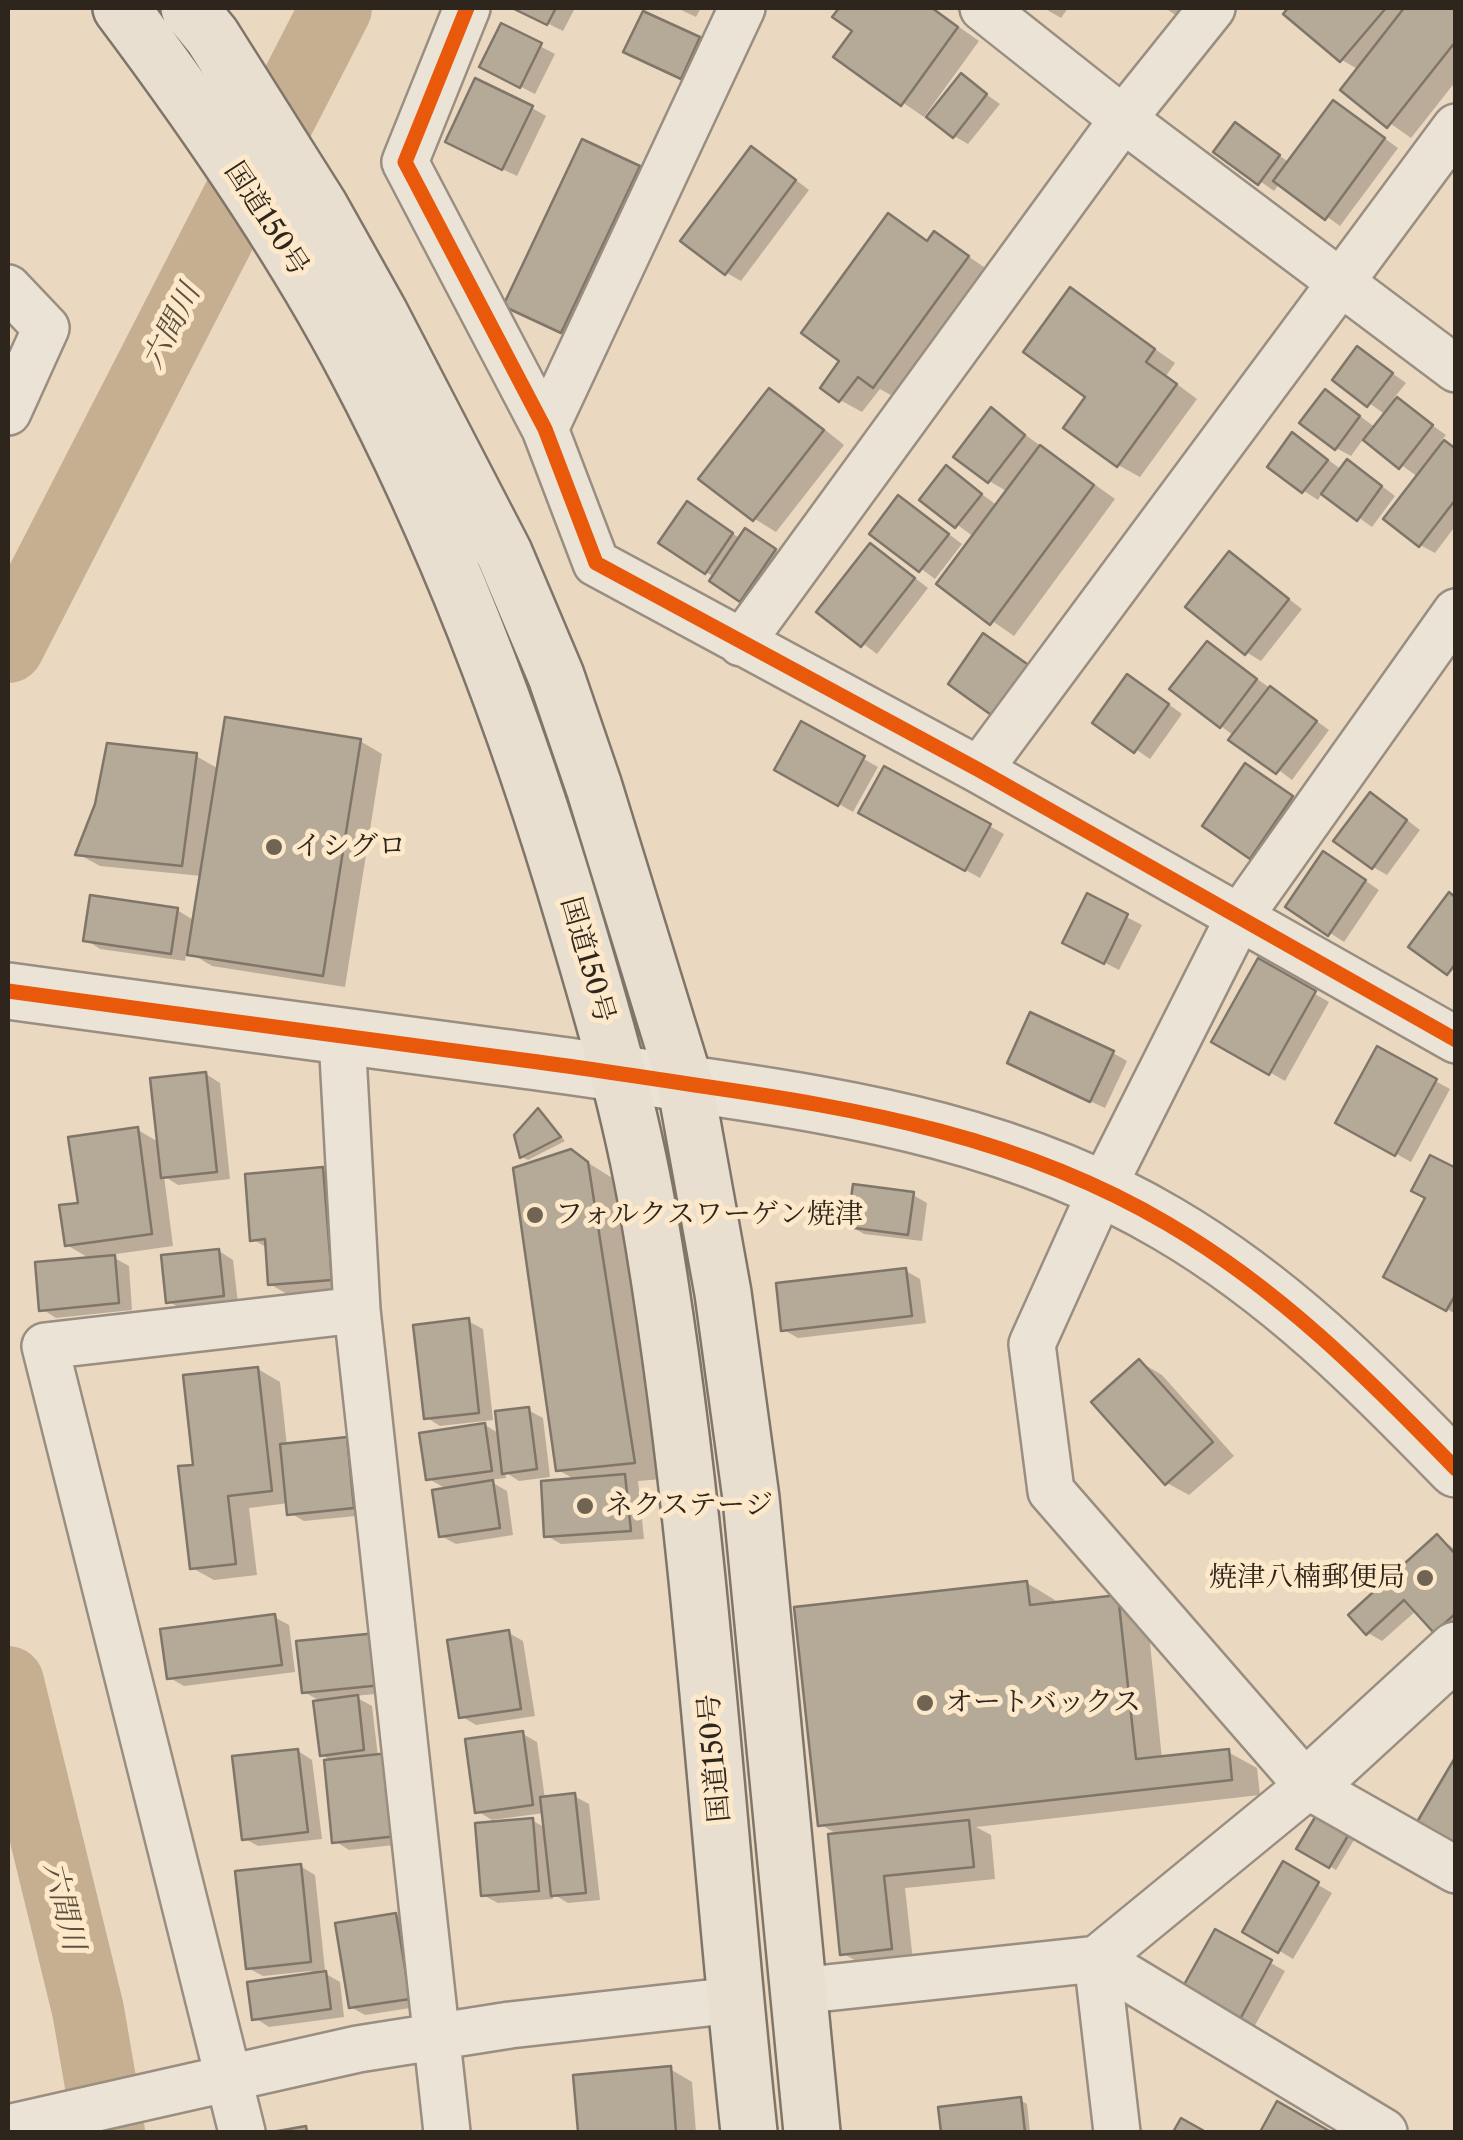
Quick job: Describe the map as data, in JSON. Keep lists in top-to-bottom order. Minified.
{"streets":{"highway":["国道150号"]},"water":["六間川"],"places":["イシグロ","フォルクスワーゲン焼津","ネクステージ","焼津八楠郵便局","オートバックス"]}
